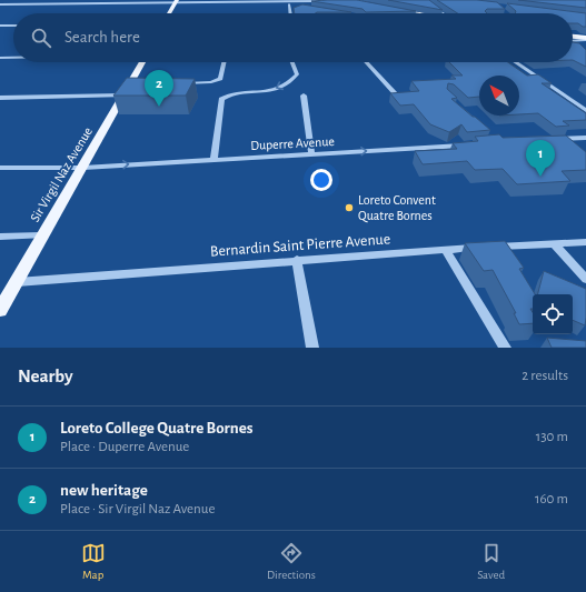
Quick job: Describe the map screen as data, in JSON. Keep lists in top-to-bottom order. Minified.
{"streets":{"main road":["Sir Virgil Naz Avenue"],"street":["Duperre Avenue","Bernardin Saint Pierre Avenue"]},"crossings":[["Duperre Avenue","Sir Virgil Naz Avenue"],["Sir Virgil Naz Avenue","Bernardin Saint Pierre Avenue"]],"one_way":["Duperre Avenue"],"places":["Loreto Convent Quatre Bornes"],"north":"top left","page":{"search":"Search here","pins":["2","1"],"heading":["Nearby","2 results"],"list":[{"mark":"1","name":"Loreto College Quatre Bornes","note":"Place · Duperre Avenue","value":"130 m"},{"mark":"2","name":"new heritage","note":"Place · Sir Virgil Naz Avenue","value":"160 m"}],"nav":["Map","Directions","Saved"]}}
